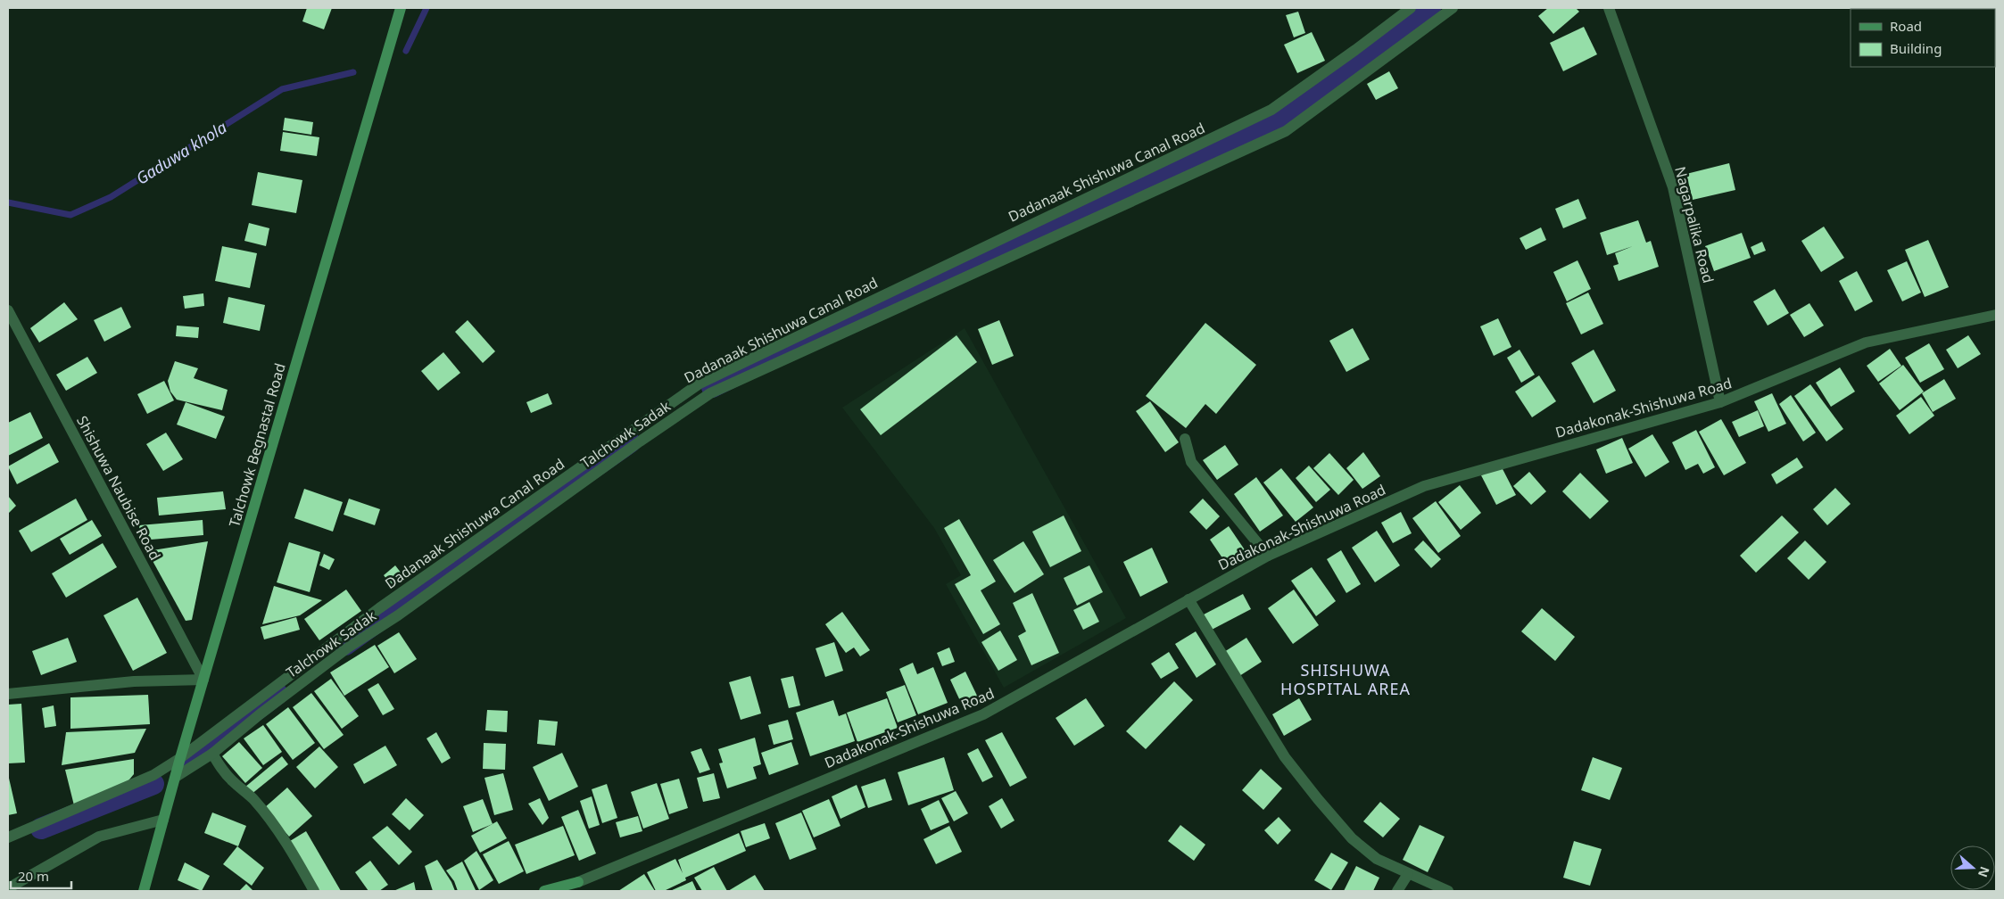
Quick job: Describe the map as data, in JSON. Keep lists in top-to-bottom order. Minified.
{"streets":{"main road":["Talchowk Begnastal Road"],"street":["Dadanaak Shishuwa Canal Road","Nagarpalika Road","Dadakonak-Shishuwa Road","Talchowk Sadak","Shishuwa Naubise Road"]},"crossings":[["Dadanaak Shishuwa Canal Road","Talchowk Sadak"],["Dadanaak Shishuwa Canal Road","Talchowk Begnastal Road"],["Nagarpalika Road","Dadakonak-Shishuwa Road"],["Talchowk Sadak","Talchowk Begnastal Road"],["Talchowk Begnastal Road","Shishuwa Naubise Road"]],"districts":["SHISHUWA HOSPITAL AREA"],"water":["Gaduwa khola"],"legend":["Road","Building"],"scale_bar":"20 m","north":"right"}
